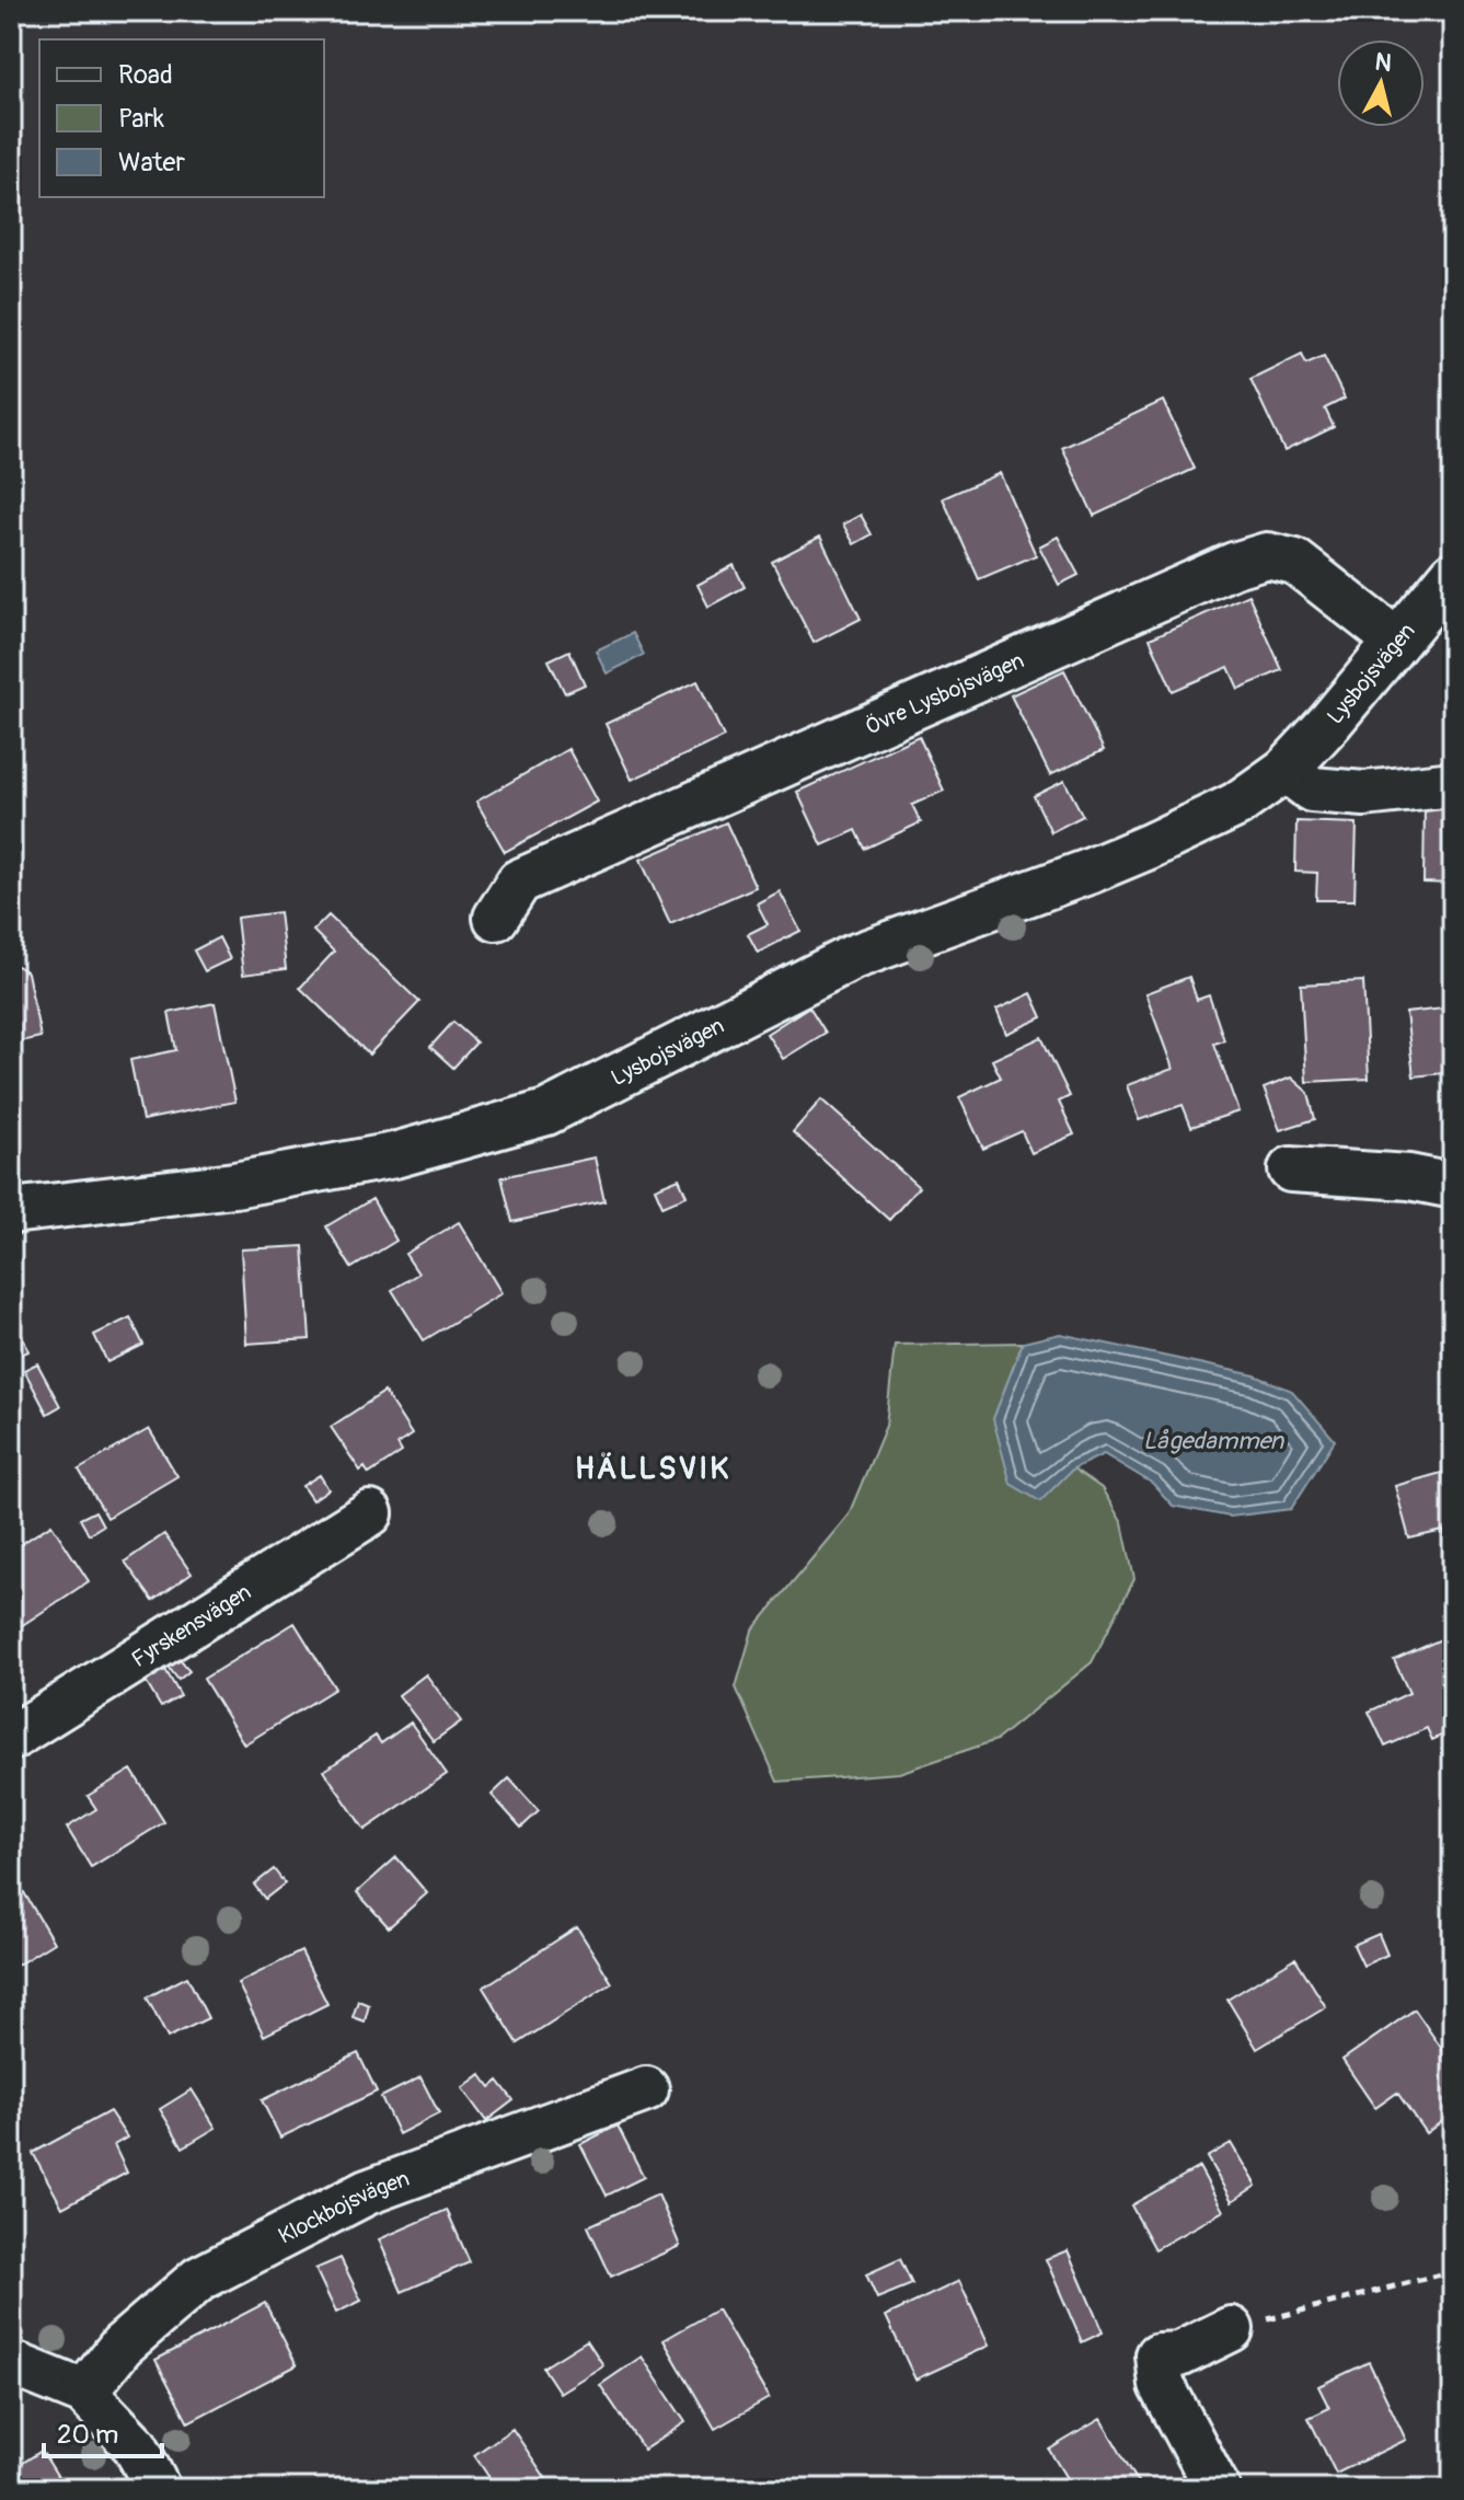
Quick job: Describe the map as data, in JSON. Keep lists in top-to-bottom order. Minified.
{"streets":{"street":["Lysbojsvägen","Övre Lysbojsvägen","Fyrskensvägen","Klockbojsvägen"]},"crossings":[["Lysbojsvägen","Övre Lysbojsvägen"]],"districts":["HÄLLSVIK"],"water":["Lågedammen"],"legend":["Road","Park","Water"],"scale_bar":"20 m","north":"top"}
